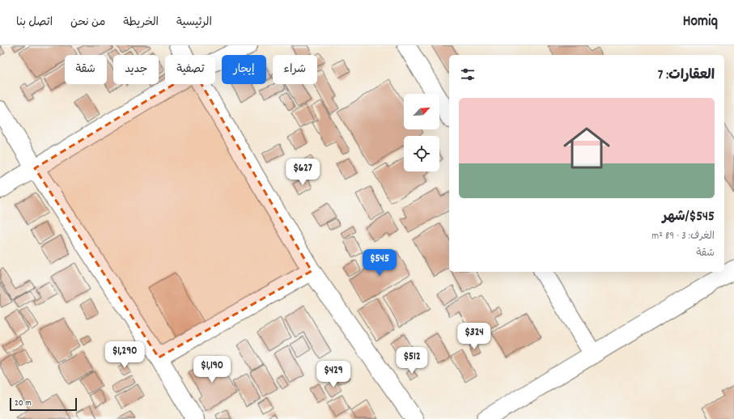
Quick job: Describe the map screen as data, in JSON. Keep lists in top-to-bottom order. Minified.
{"scale_bar":"20 m","north":"top right","page":{"header":"Homiq","nav":["الرئيسية","الخريطة","من نحن","اتصل بنا"],"chip":["شراء","إيجار","تصفية","جديد","شقة"],"heading":"العقارات: 7","list":[{"name":"$545/شهر","note":"الغرف: 3 · 89 m² · شقة"}],"price":["$627","$545","$324","$1,290","$512","$1,190","$429"],"scale":"20 m"}}
